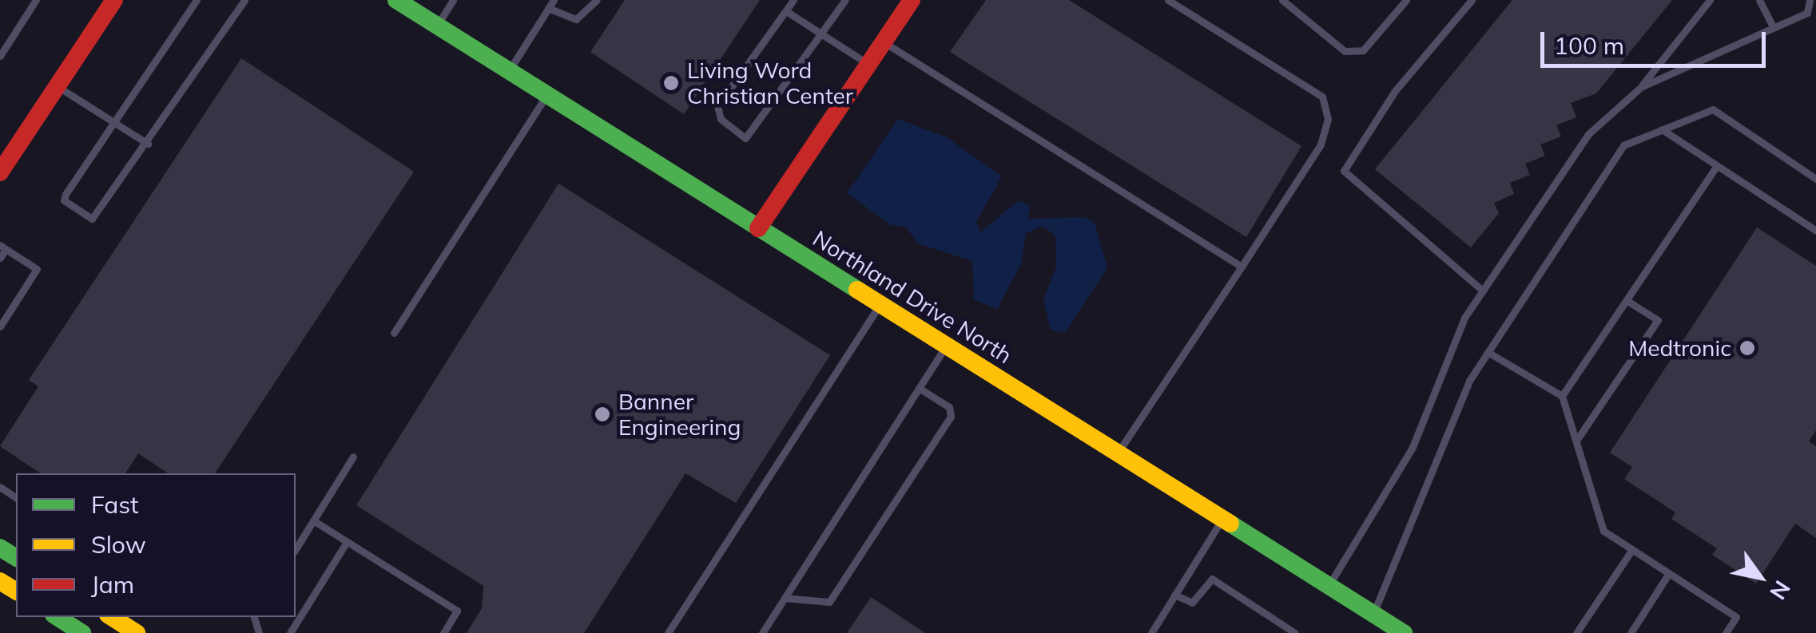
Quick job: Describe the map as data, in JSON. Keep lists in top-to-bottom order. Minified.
{"streets":{"street":["Northland Drive North"]},"places":["Living Word Christian Center","Medtronic","Banner Engineering"],"legend":["Fast","Slow","Jam"],"scale_bar":"100 m","north":"bottom right"}
